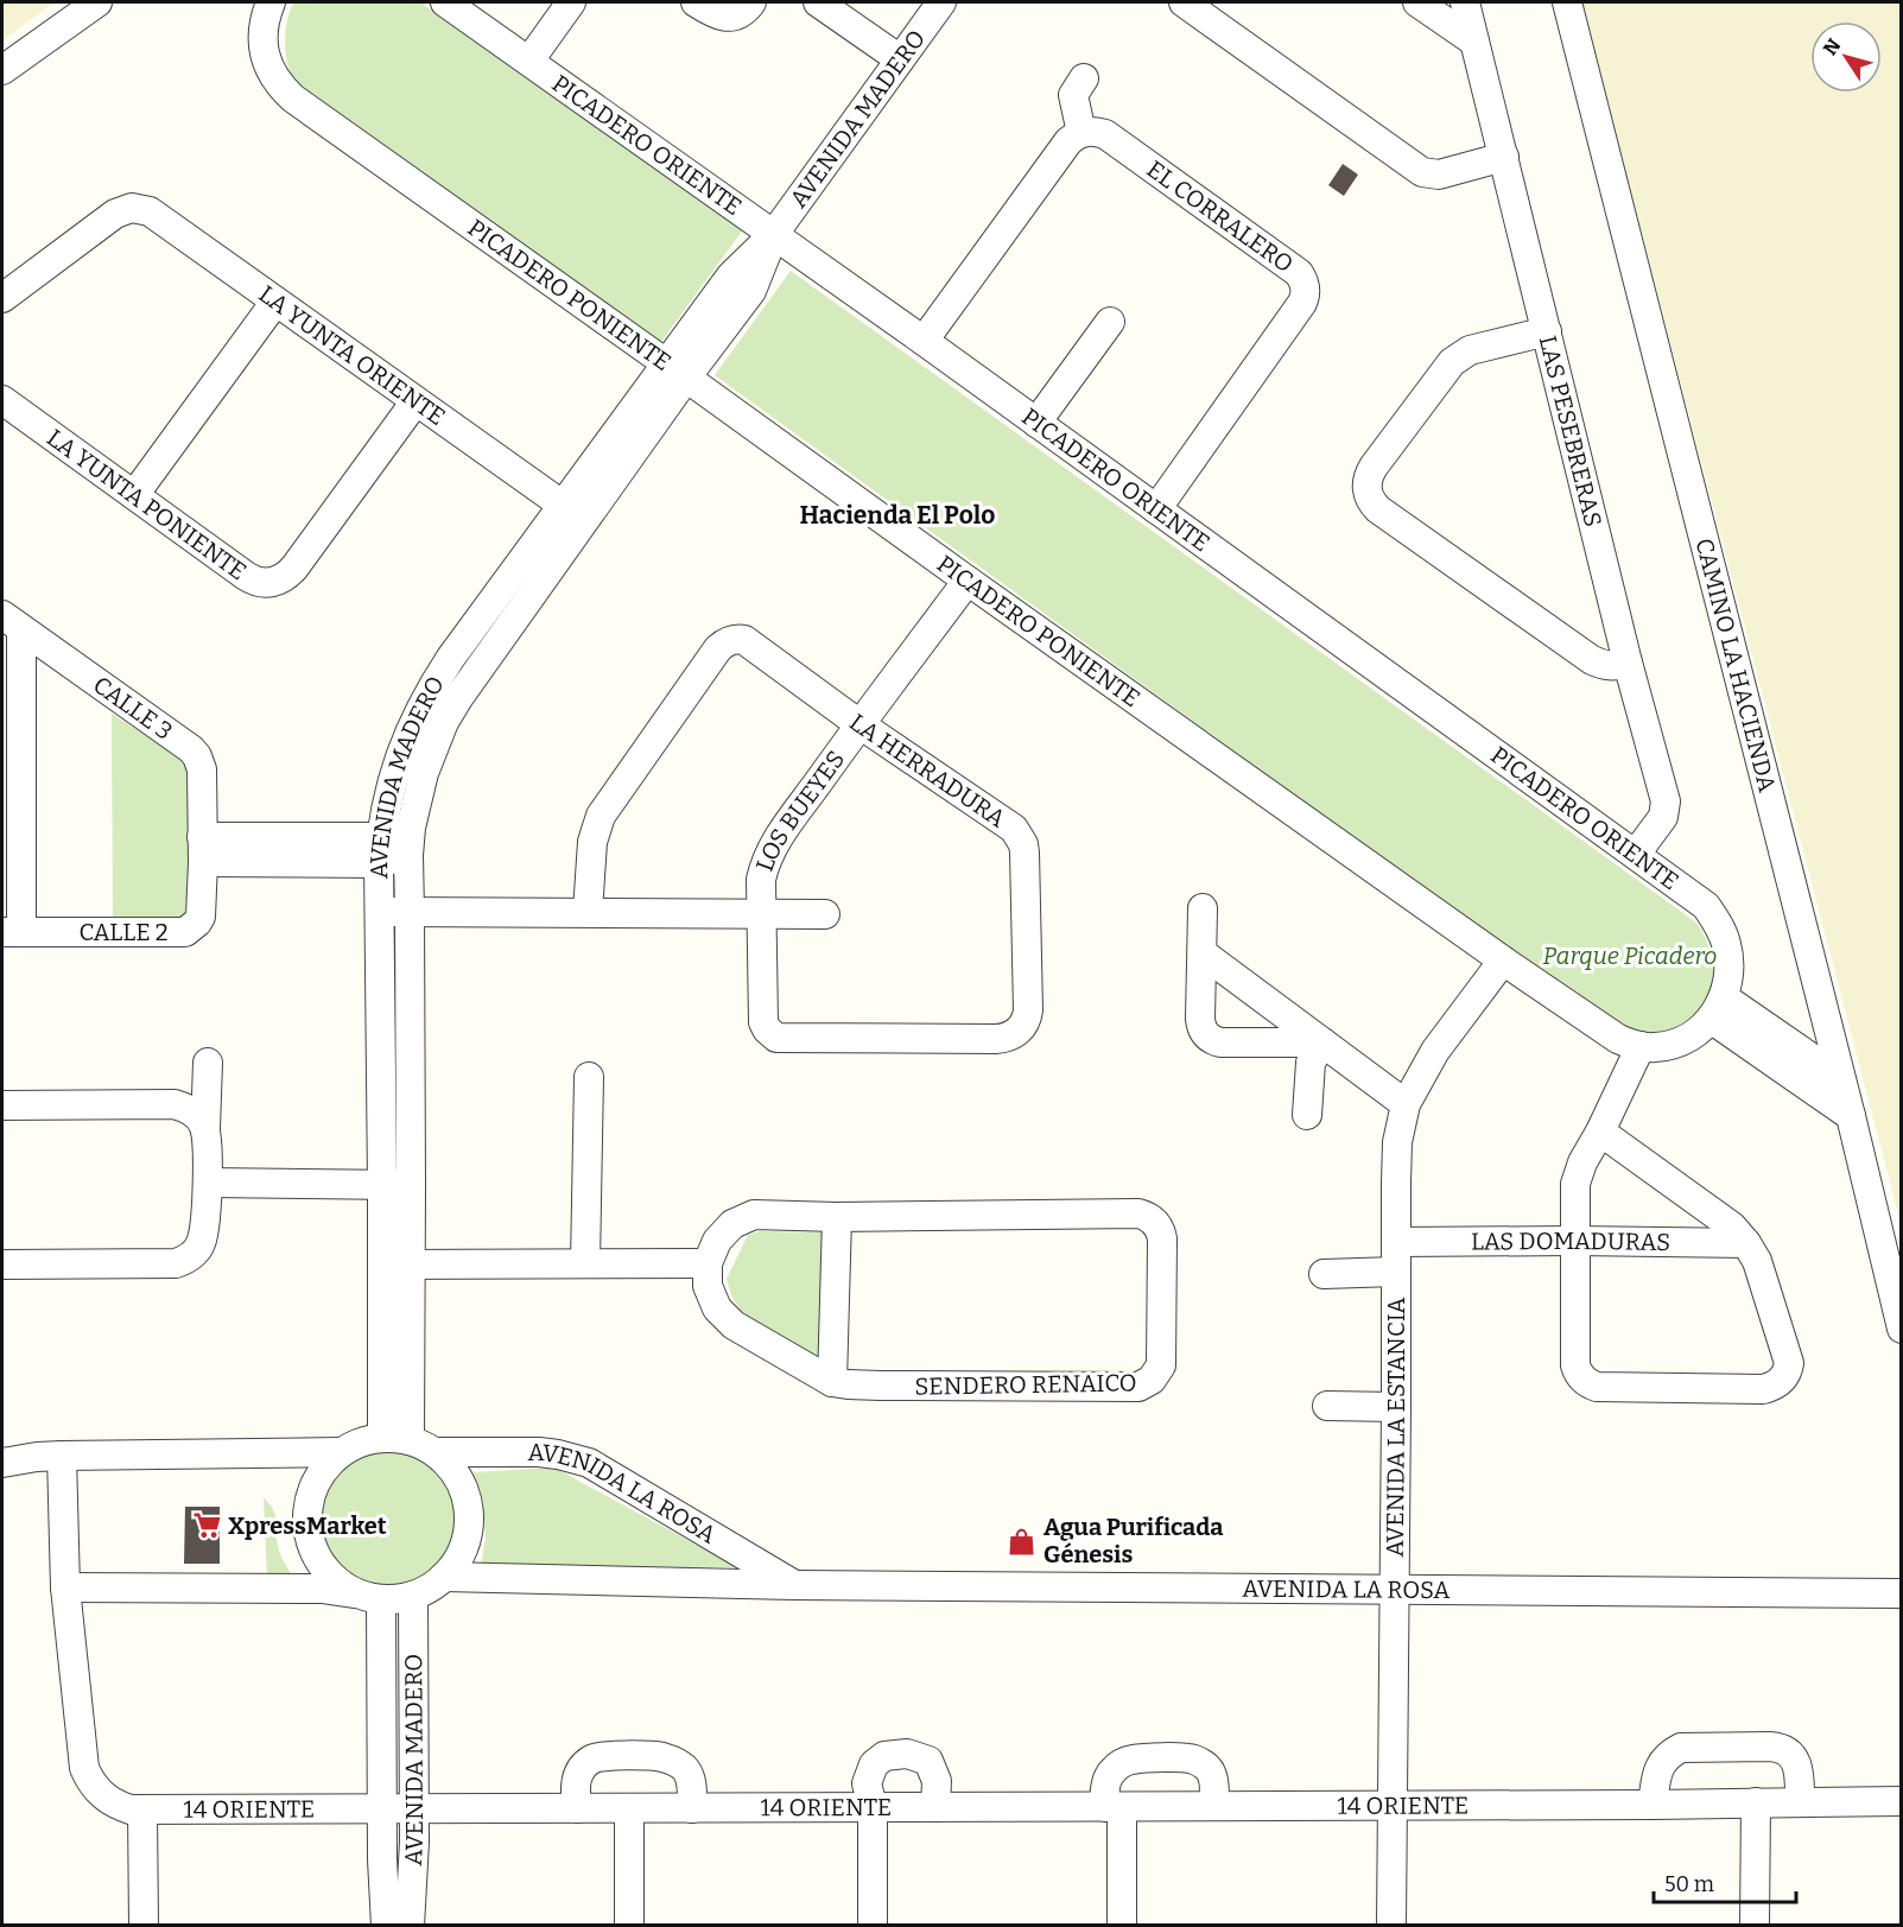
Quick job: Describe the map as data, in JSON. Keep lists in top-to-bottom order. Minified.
{"streets":{"street":["AVENIDA MADERO","PICADERO ORIENTE","EL CORRALERO","PICADERO PONIENTE","LA YUNTA ORIENTE","LAS PESEBRERAS","LA YUNTA PONIENTE","CAMINO LA HACIENDA","CALLE 3","LA HERRADURA","LOS BUEYES","CALLE 2","LAS DOMADURAS","SENDERO RENAICO","AVENIDA LA ESTANCIA","AVENIDA LA ROSA","14 ORIENTE"]},"crossings":[["AVENIDA MADERO","PICADERO ORIENTE"],["AVENIDA MADERO","PICADERO PONIENTE"],["AVENIDA MADERO","LA YUNTA ORIENTE"],["AVENIDA MADERO","AVENIDA LA ROSA"],["AVENIDA MADERO","14 ORIENTE"],["PICADERO ORIENTE","EL CORRALERO"],["PICADERO ORIENTE","PICADERO PONIENTE"],["PICADERO ORIENTE","LAS PESEBRERAS"],["PICADERO PONIENTE","LOS BUEYES"],["PICADERO PONIENTE","AVENIDA LA ESTANCIA"],["LA YUNTA ORIENTE","LA YUNTA PONIENTE"],["CALLE 3","CALLE 2"],["LA HERRADURA","LOS BUEYES"],["LAS DOMADURAS","AVENIDA LA ESTANCIA"],["AVENIDA LA ESTANCIA","AVENIDA LA ROSA"],["AVENIDA LA ESTANCIA","14 ORIENTE"]],"districts":["Hacienda El Polo"],"parks":["Parque Picadero"],"places":{"supermarket":["XpressMarket"],"shop":["Agua Purificada Génesis"]},"scale_bar":"50 m","north":"top left"}
